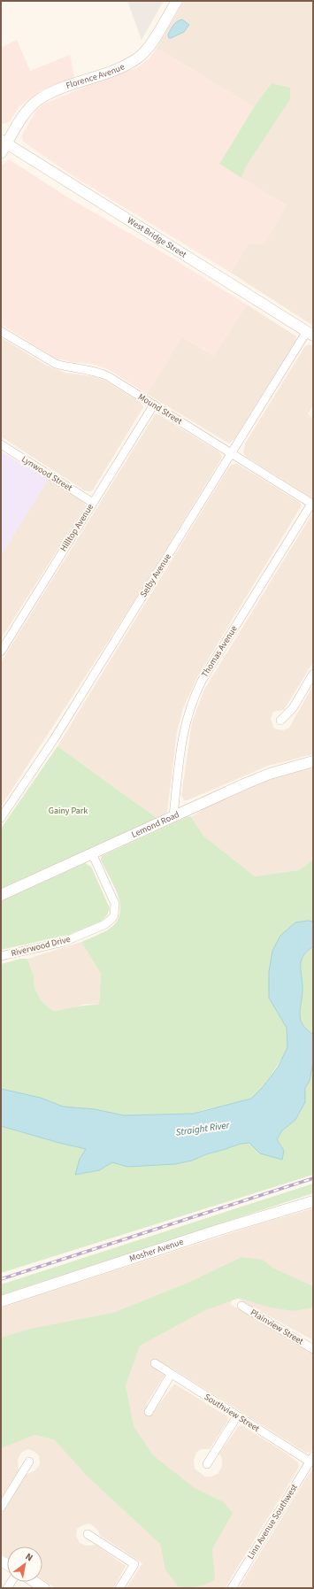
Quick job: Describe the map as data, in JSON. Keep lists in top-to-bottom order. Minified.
{"streets":{"street":["Florence Avenue","West Bridge Street","Mound Street","Lynwood Street","Hilltop Avenue","Selby Avenue","Thomas Avenue","Lemond Road","Riverwood Drive","Mosher Avenue","Plainview Street","Southview Street","Linn Avenue Southwest"]},"crossings":[["Florence Avenue","West Bridge Street"],["West Bridge Street","Selby Avenue"],["Mound Street","Hilltop Avenue"],["Mound Street","Selby Avenue"],["Mound Street","Thomas Avenue"],["Lynwood Street","Hilltop Avenue"],["Thomas Avenue","Lemond Road"],["Lemond Road","Riverwood Drive"],["Southview Street","Linn Avenue Southwest"]],"water":["Straight River"],"parks":["Gainy Park"],"north":"top right"}
